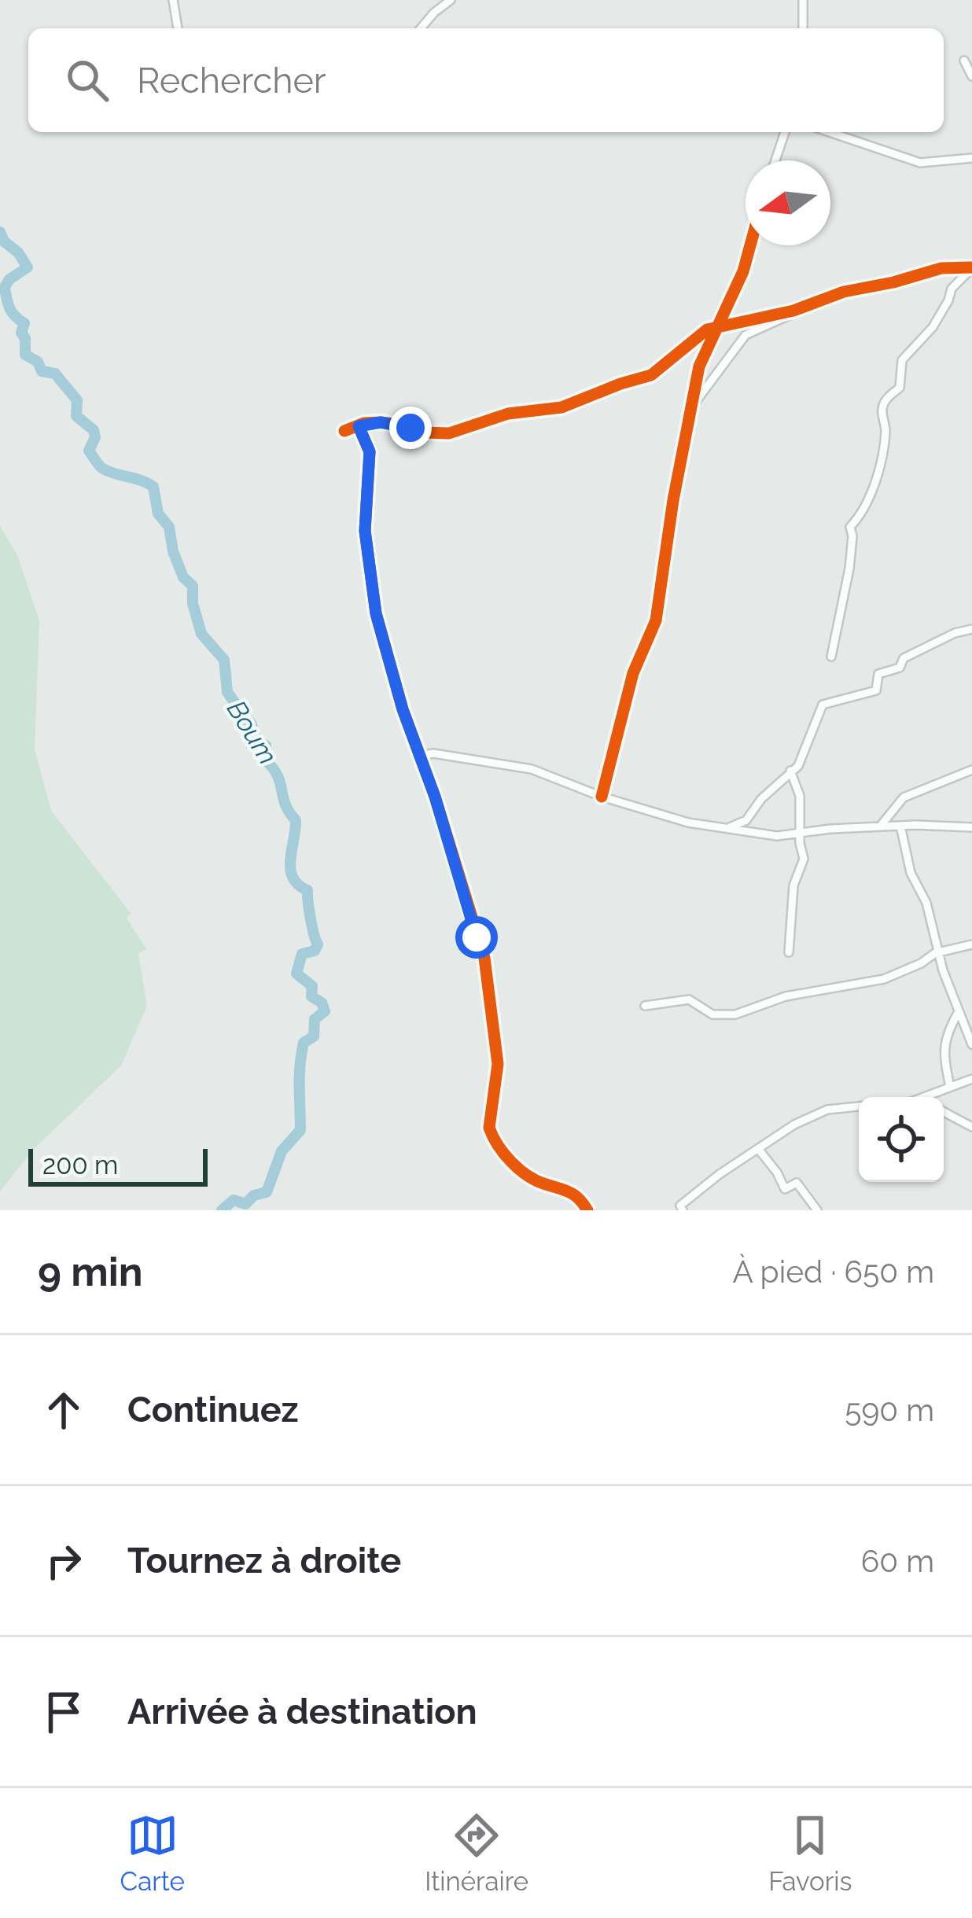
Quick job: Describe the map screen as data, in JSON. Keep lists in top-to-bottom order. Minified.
{"water":["Boum"],"scale_bar":"200 m","north":"left","page":{"search":"Rechercher","scale":"200 m","heading":["9 min","À pied · 650 m"],"list":[["Continuez","590 m"],["Tournez à droite","60 m"],"Arrivée à destination"],"nav":["Carte","Itinéraire","Favoris"]}}
